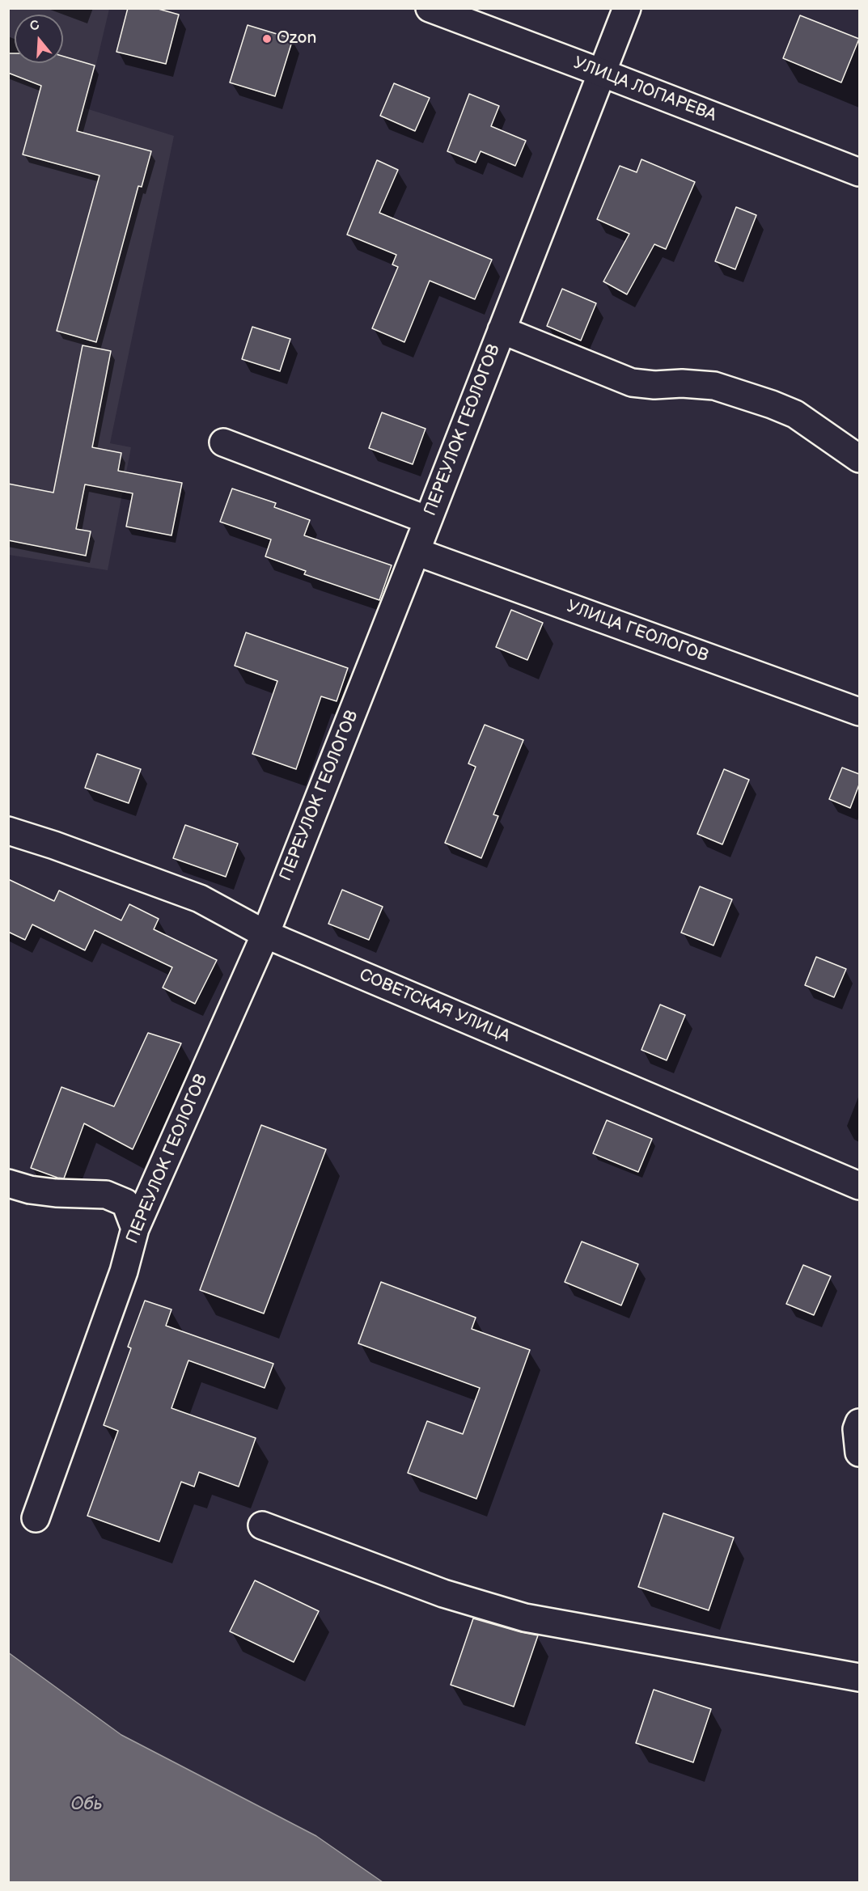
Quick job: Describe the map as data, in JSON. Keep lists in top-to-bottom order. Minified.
{"streets":{"street":["УЛИЦА ЛОПАРЕВА","ПЕРЕУЛОК ГЕОЛОГОВ","УЛИЦА ГЕОЛОГОВ","СОВЕТСКАЯ УЛИЦА"]},"crossings":[["УЛИЦА ЛОПАРЕВА","ПЕРЕУЛОК ГЕОЛОГОВ"],["ПЕРЕУЛОК ГЕОЛОГОВ","УЛИЦА ГЕОЛОГОВ"],["ПЕРЕУЛОК ГЕОЛОГОВ","СОВЕТСКАЯ УЛИЦА"]],"water":["Обь"],"places":["Ozon"],"north":"top"}
